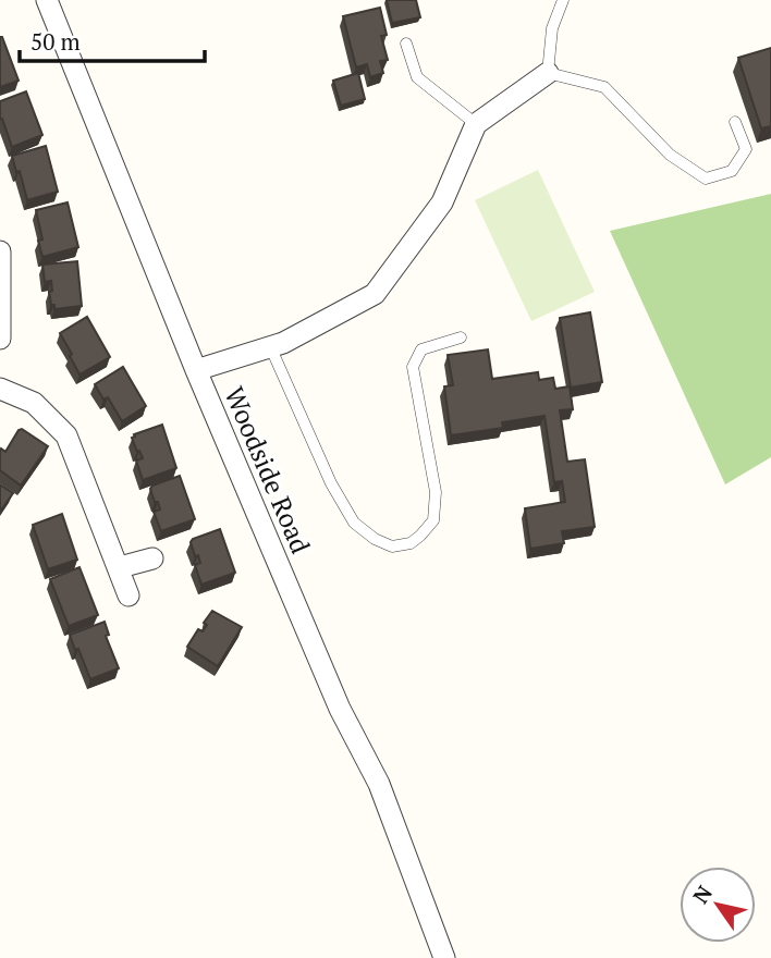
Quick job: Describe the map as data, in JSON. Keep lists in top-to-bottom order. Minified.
{"streets":{"street":["Woodside Road"]},"scale_bar":"50 m","north":"top left"}
